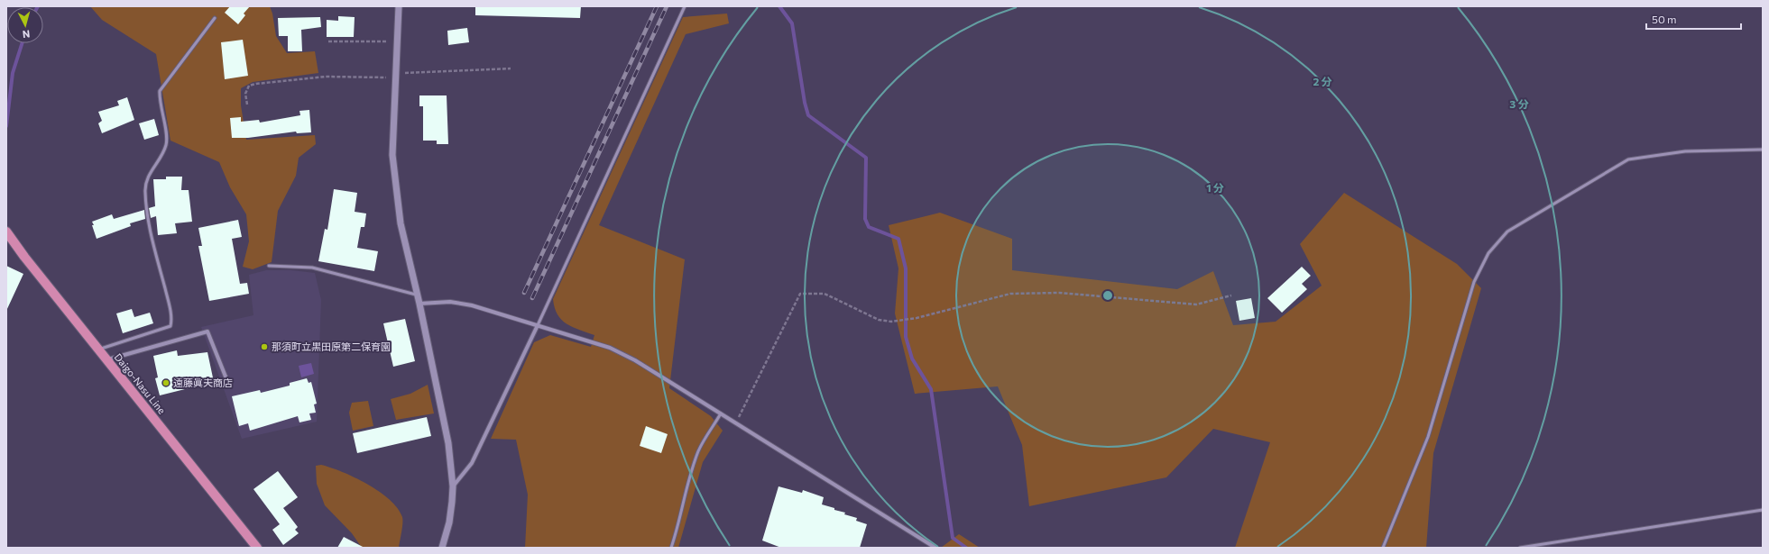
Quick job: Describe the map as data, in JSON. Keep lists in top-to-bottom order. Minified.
{"streets":{"main road":["Daigo-Nasu Line"]},"places":["那須町立黒田原第二保育園","遠藤眞夫商店"],"scale_bar":"50 m","north":"bottom","rings":["2 分","3 分","1 分"]}
